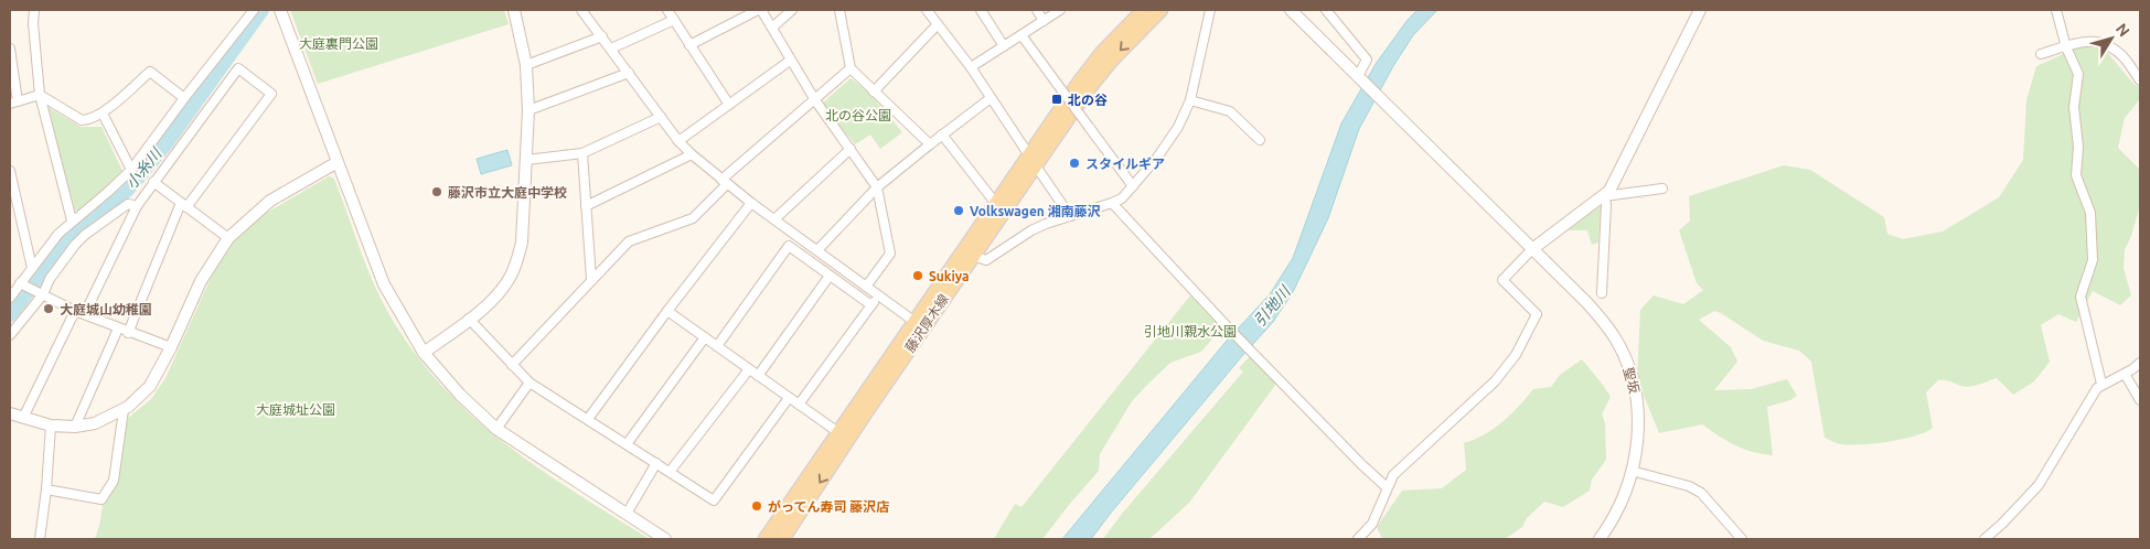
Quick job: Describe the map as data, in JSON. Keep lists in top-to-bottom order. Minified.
{"streets":{"main road":["藤沢厚木線"],"street":["聖坂"]},"water":["小糸川","引地川"],"parks":["大庭裏門公園","北の谷公園","引地川親水公園","大庭城址公園"],"places":{"transit":["北の谷"],"other":["スタイルギア","藤沢市立大庭中学校","Volkswagen 湘南藤沢","Sukiya","大庭城山幼稚園","がってん寿司 藤沢店"]},"north":"top right"}
